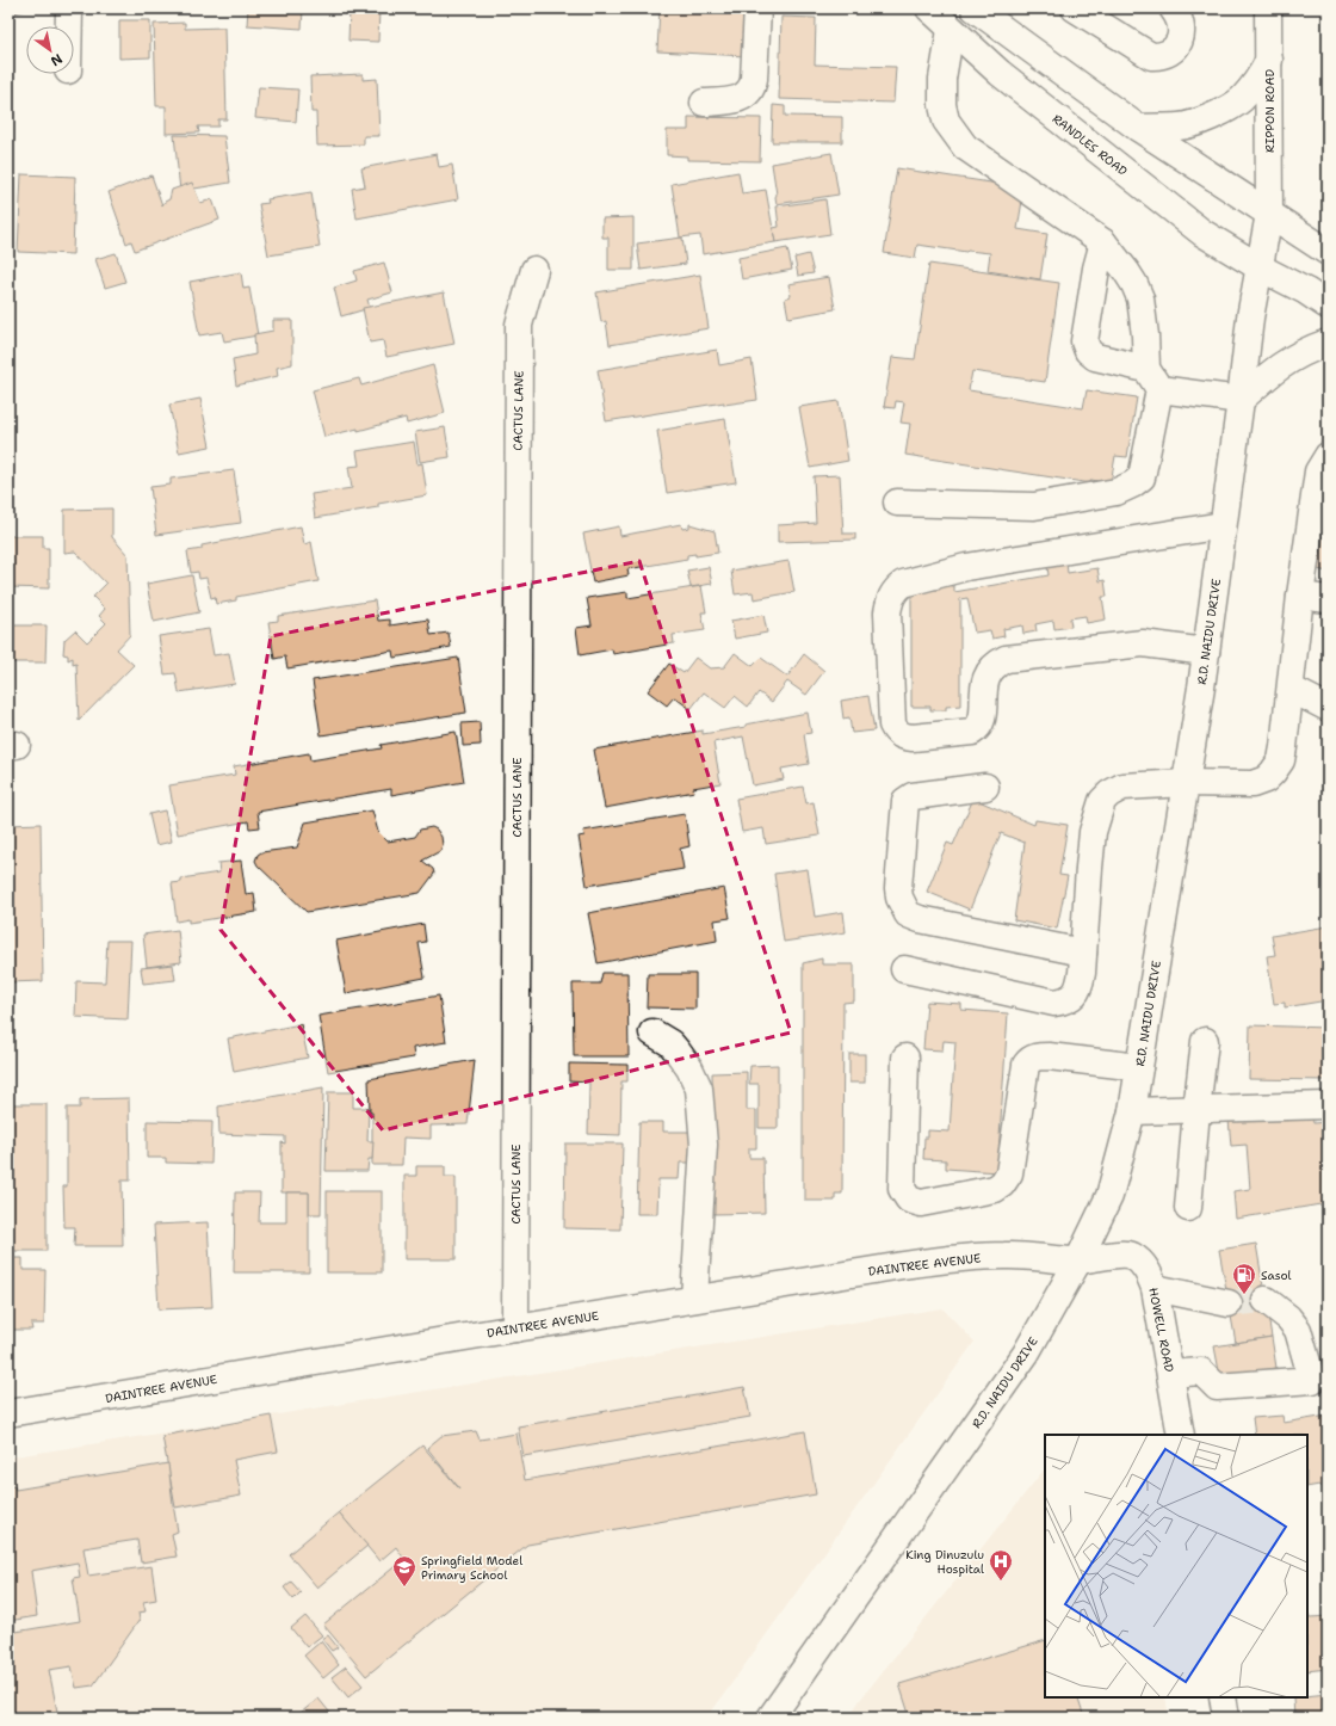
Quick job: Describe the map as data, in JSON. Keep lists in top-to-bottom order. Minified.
{"streets":{"street":["RIPPON ROAD","RANDLES ROAD","CACTUS LANE","R.D. NAIDU DRIVE","DAINTREE AVENUE","HOWELL ROAD"]},"crossings":[["RIPPON ROAD","R.D. NAIDU DRIVE"],["RANDLES ROAD","R.D. NAIDU DRIVE"],["CACTUS LANE","DAINTREE AVENUE"],["R.D. NAIDU DRIVE","DAINTREE AVENUE"],["R.D. NAIDU DRIVE","HOWELL ROAD"],["DAINTREE AVENUE","HOWELL ROAD"]],"places":{"fuel station":["Sasol"],"hospital":["King Dinuzulu Hospital"],"school or university":["Springfield Model Primary School"]},"north":"bottom right"}
